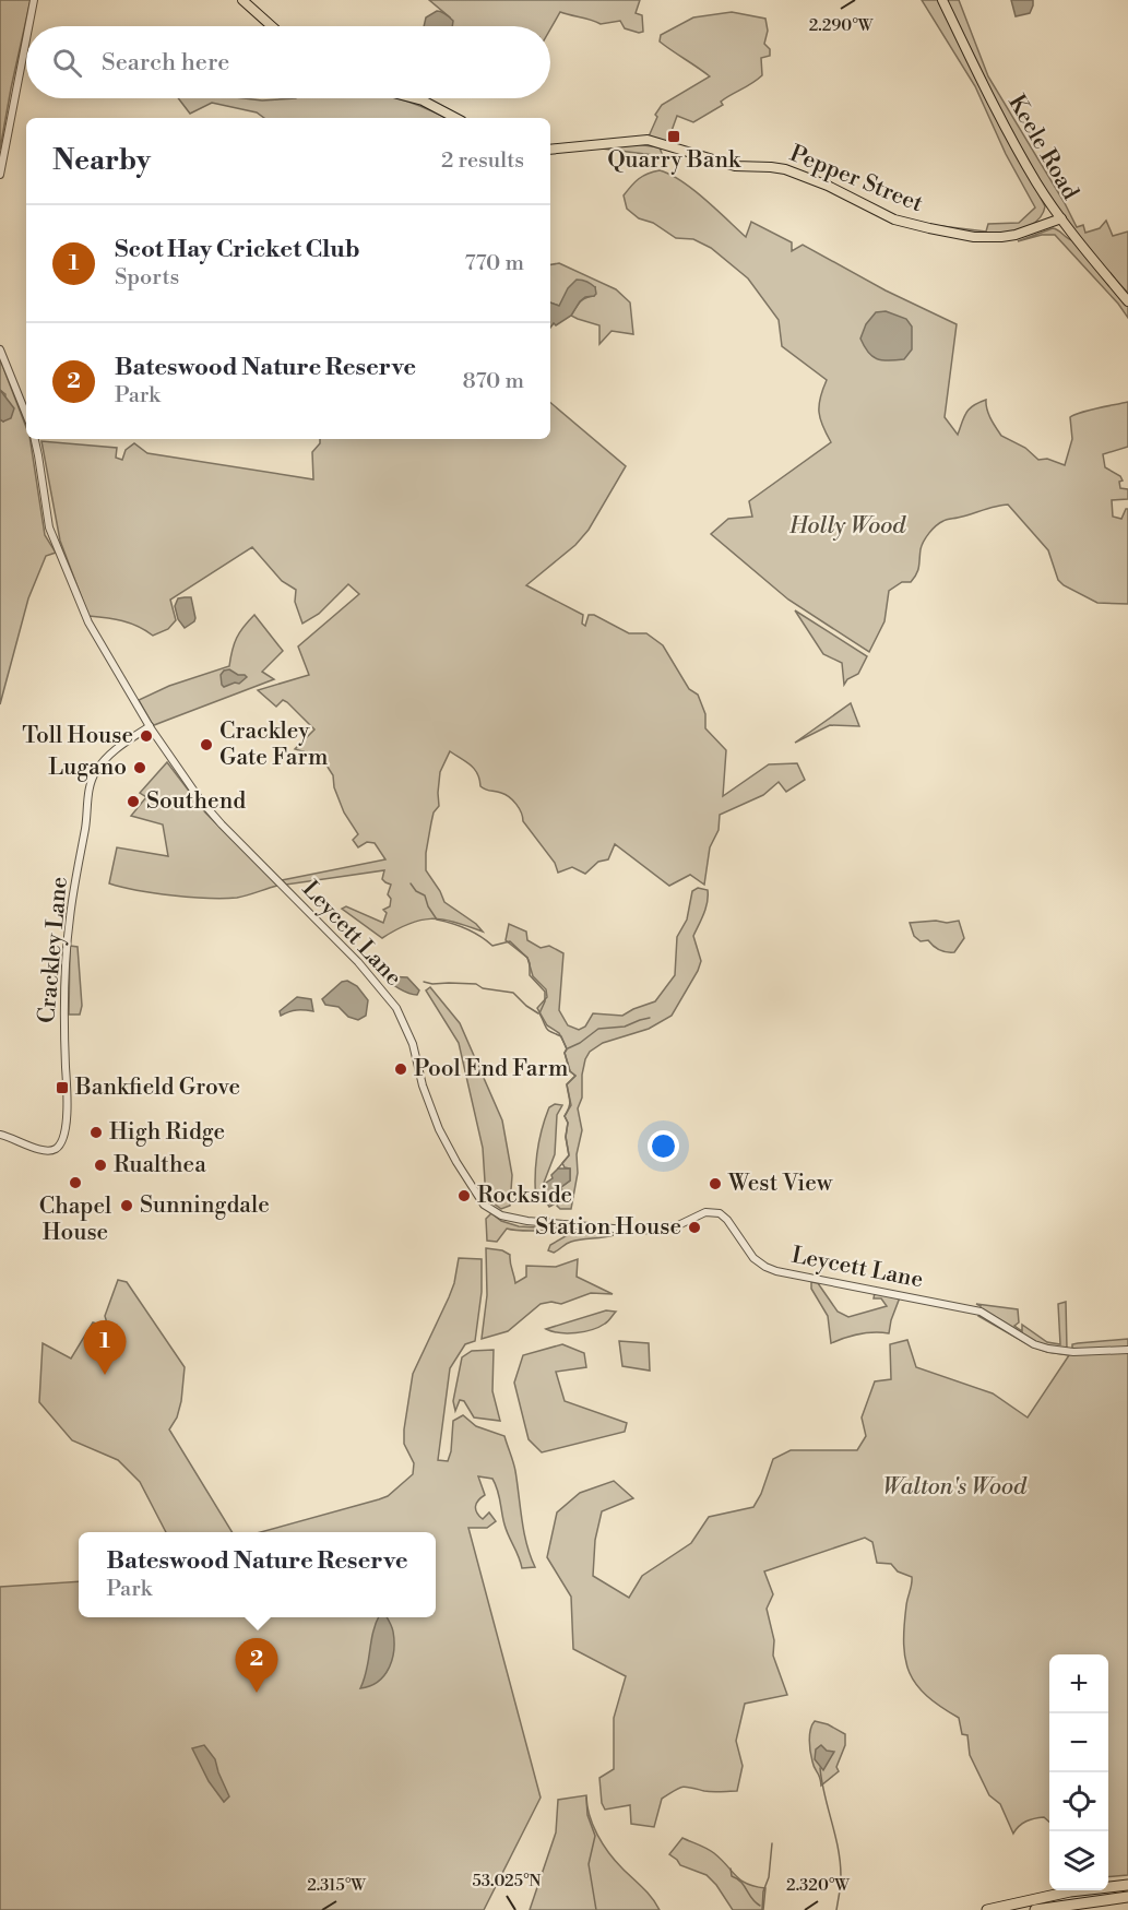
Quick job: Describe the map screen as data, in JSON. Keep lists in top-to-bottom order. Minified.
{"streets":{"main road":["Keele Road","Pepper Street"],"street":["Leycett Lane","Crackley Lane"]},"crossings":[["Keele Road","Pepper Street"],["Leycett Lane","Crackley Lane"]],"parks":["Holly Wood","Walton's Wood"],"places":{"transit":["Quarry Bank","Bankfield Grove"],"other":["Toll House","Crackley Gate Farm","Lugano","Southend","Pool End Farm","High Ridge","Rualthea","Chapel House","West View","Rockside","Sunningdale","Station House"]},"page":{"search":"Search here","heading":["Nearby","2 results"],"list":[{"mark":"1","name":"Scot Hay Cricket Club","note":"Sports","value":"770 m"},{"mark":"2","name":"Bateswood Nature Reserve","note":"Park","value":"870 m"}],"pins":["1","2"],"popup":["Bateswood Nature Reserve","Park"],"map_buttons":["+","−"]},"coordinates":["2.290°W","53.025°N","2.315°W","2.320°W"]}
